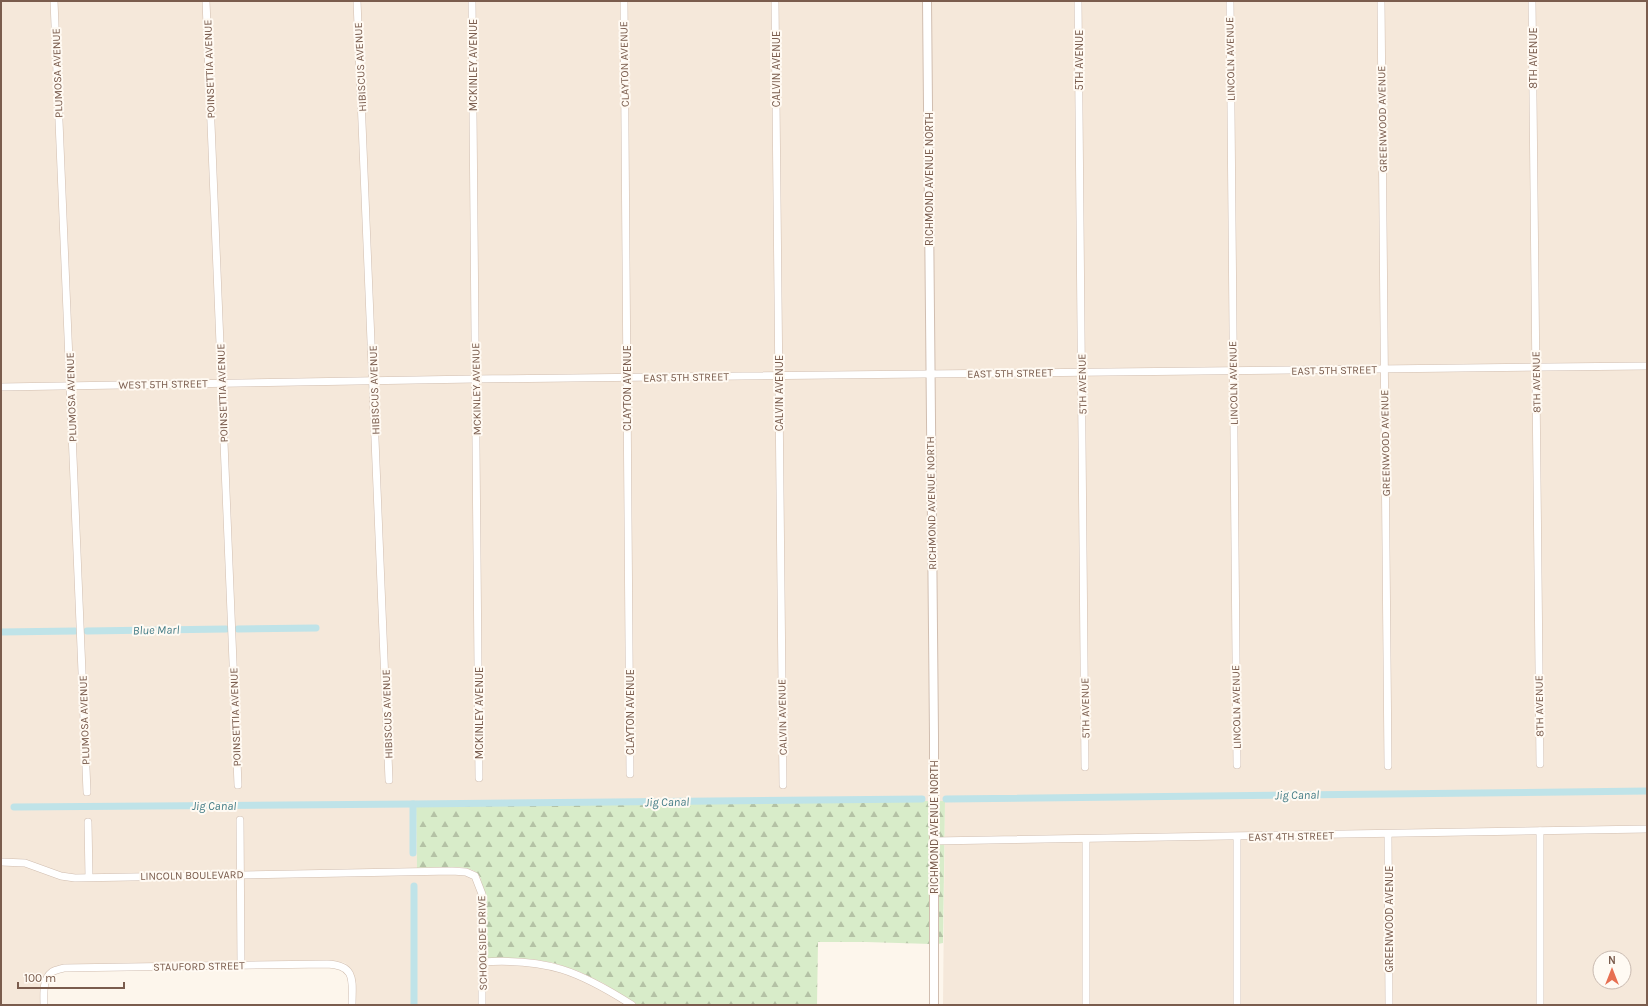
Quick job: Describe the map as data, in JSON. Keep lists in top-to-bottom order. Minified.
{"streets":{"street":["8TH AVENUE","LINCOLN AVENUE","5TH AVENUE","CLAYTON AVENUE","MCKINLEY AVENUE","HIBISCUS AVENUE","POINSETTIA AVENUE","CALVIN AVENUE","PLUMOSA AVENUE","GREENWOOD AVENUE","RICHMOND AVENUE NORTH","EAST 5TH STREET","WEST 5TH STREET","EAST 4TH STREET","LINCOLN BOULEVARD","SCHOOLSIDE DRIVE","STAUFORD STREET"]},"crossings":[["8TH AVENUE","EAST 5TH STREET"],["LINCOLN AVENUE","EAST 5TH STREET"],["5TH AVENUE","EAST 5TH STREET"],["CLAYTON AVENUE","EAST 5TH STREET"],["MCKINLEY AVENUE","EAST 5TH STREET"],["HIBISCUS AVENUE","EAST 5TH STREET"],["HIBISCUS AVENUE","WEST 5TH STREET"],["POINSETTIA AVENUE","WEST 5TH STREET"],["CALVIN AVENUE","EAST 5TH STREET"],["PLUMOSA AVENUE","WEST 5TH STREET"],["GREENWOOD AVENUE","EAST 5TH STREET"],["GREENWOOD AVENUE","EAST 4TH STREET"],["RICHMOND AVENUE NORTH","EAST 5TH STREET"],["RICHMOND AVENUE NORTH","EAST 4TH STREET"],["EAST 5TH STREET","WEST 5TH STREET"],["LINCOLN BOULEVARD","SCHOOLSIDE DRIVE"]],"water":["Blue Marl","Jig Canal"],"scale_bar":"100 m","north":"top"}
